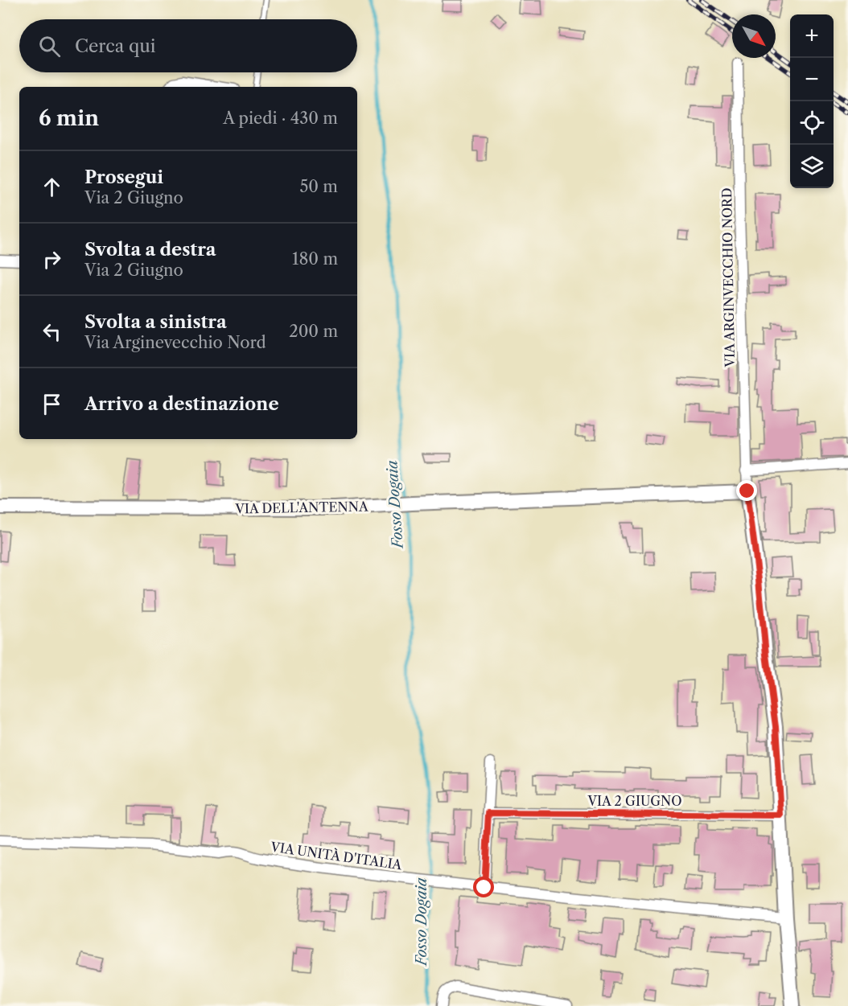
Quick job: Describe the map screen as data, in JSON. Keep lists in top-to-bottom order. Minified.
{"streets":{"street":["VIA ARGINVECCHIO NORD","VIA DELL'ANTENNA","VIA 2 GIUGNO","VIA UNITÀ D'ITALIA"]},"crossings":[["VIA ARGINVECCHIO NORD","VIA DELL'ANTENNA"]],"water":["Fosso Dogaia"],"north":"bottom right","page":{"map_buttons":["+","−"],"search":"Cerca qui","heading":["6 min","A piedi · 430 m"],"list":[["Prosegui","Via 2 Giugno","50 m"],["Svolta a destra","Via 2 Giugno","180 m"],["Svolta a sinistra","Via Arginevecchio Nord","200 m"],"Arrivo a destinazione"]}}
